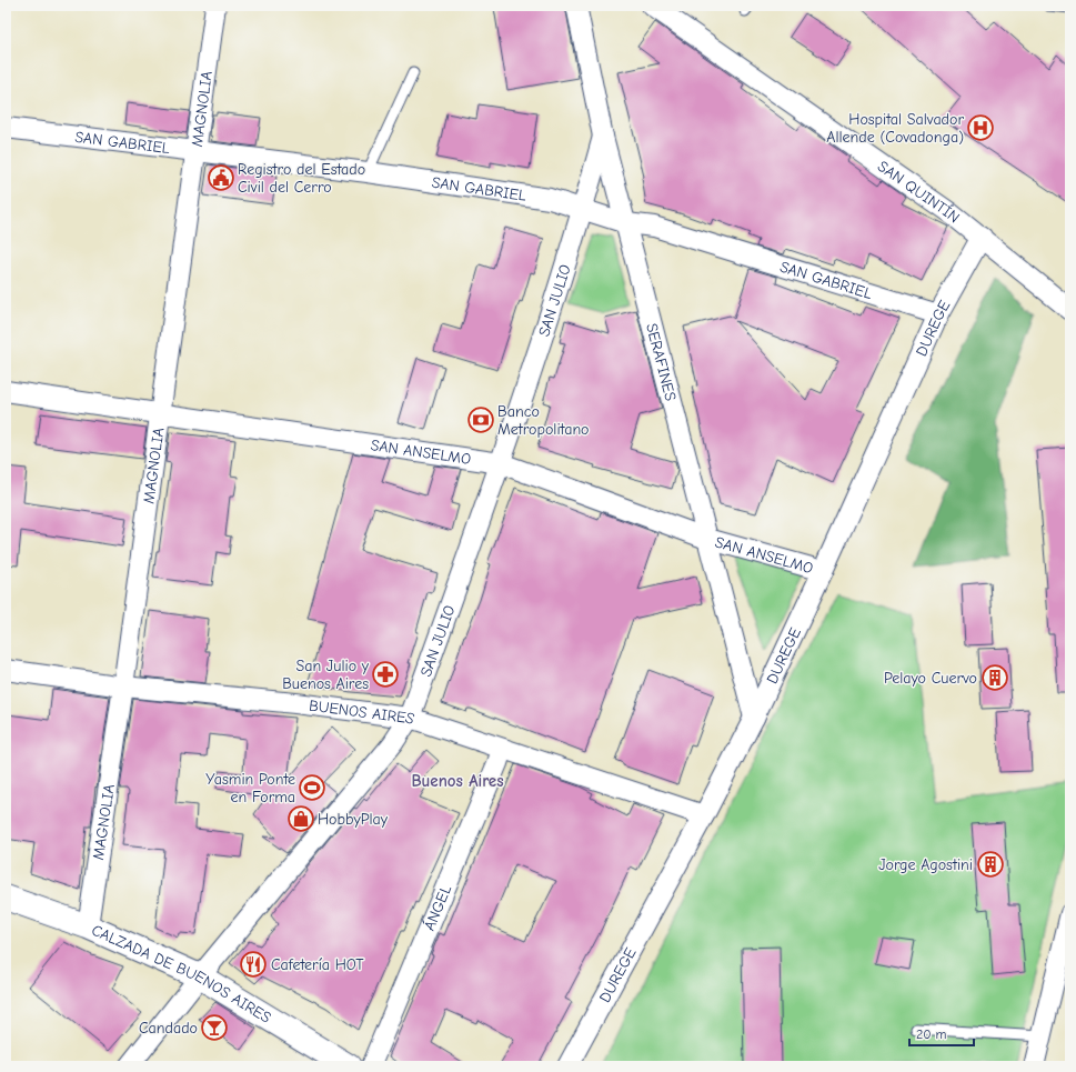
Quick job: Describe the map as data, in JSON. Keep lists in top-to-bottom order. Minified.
{"streets":{"street":["MAGNOLIA","SAN GABRIEL","SAN QUINTÍN","SAN JULIO","DUREGE","SERAFINES","SAN ANSELMO","BUENOS AIRES","ÁNGEL","CALZADA DE BUENOS AIRES"]},"crossings":[["MAGNOLIA","SAN GABRIEL"],["MAGNOLIA","SAN ANSELMO"],["MAGNOLIA","BUENOS AIRES"],["MAGNOLIA","CALZADA DE BUENOS AIRES"],["SAN GABRIEL","SAN JULIO"],["SAN GABRIEL","DUREGE"],["SAN GABRIEL","SERAFINES"],["SAN QUINTÍN","DUREGE"],["SAN JULIO","SERAFINES"],["SAN JULIO","SAN ANSELMO"],["SAN JULIO","BUENOS AIRES"],["SAN JULIO","CALZADA DE BUENOS AIRES"],["DUREGE","SERAFINES"],["DUREGE","SAN ANSELMO"],["DUREGE","BUENOS AIRES"],["SERAFINES","SAN ANSELMO"],["BUENOS AIRES","ÁNGEL"]],"districts":["Buenos Aires"],"places":{"hospital":["Hospital Salvador Allende (Covadonga)"],"public building":["Registro del Estado Civil del Cerro"],"bank":["Banco Metropolitano"],"pharmacy":["San Julio y Buenos Aires"],"building":["Pelayo Cuervo","Jorge Agostini"],"sports":["Yasmin Ponte en Forma"],"shop":["HobbyPlay"],"restaurant":["Cafetería HOT"],"bar":["Candado"]},"scale_bar":"20 m"}
